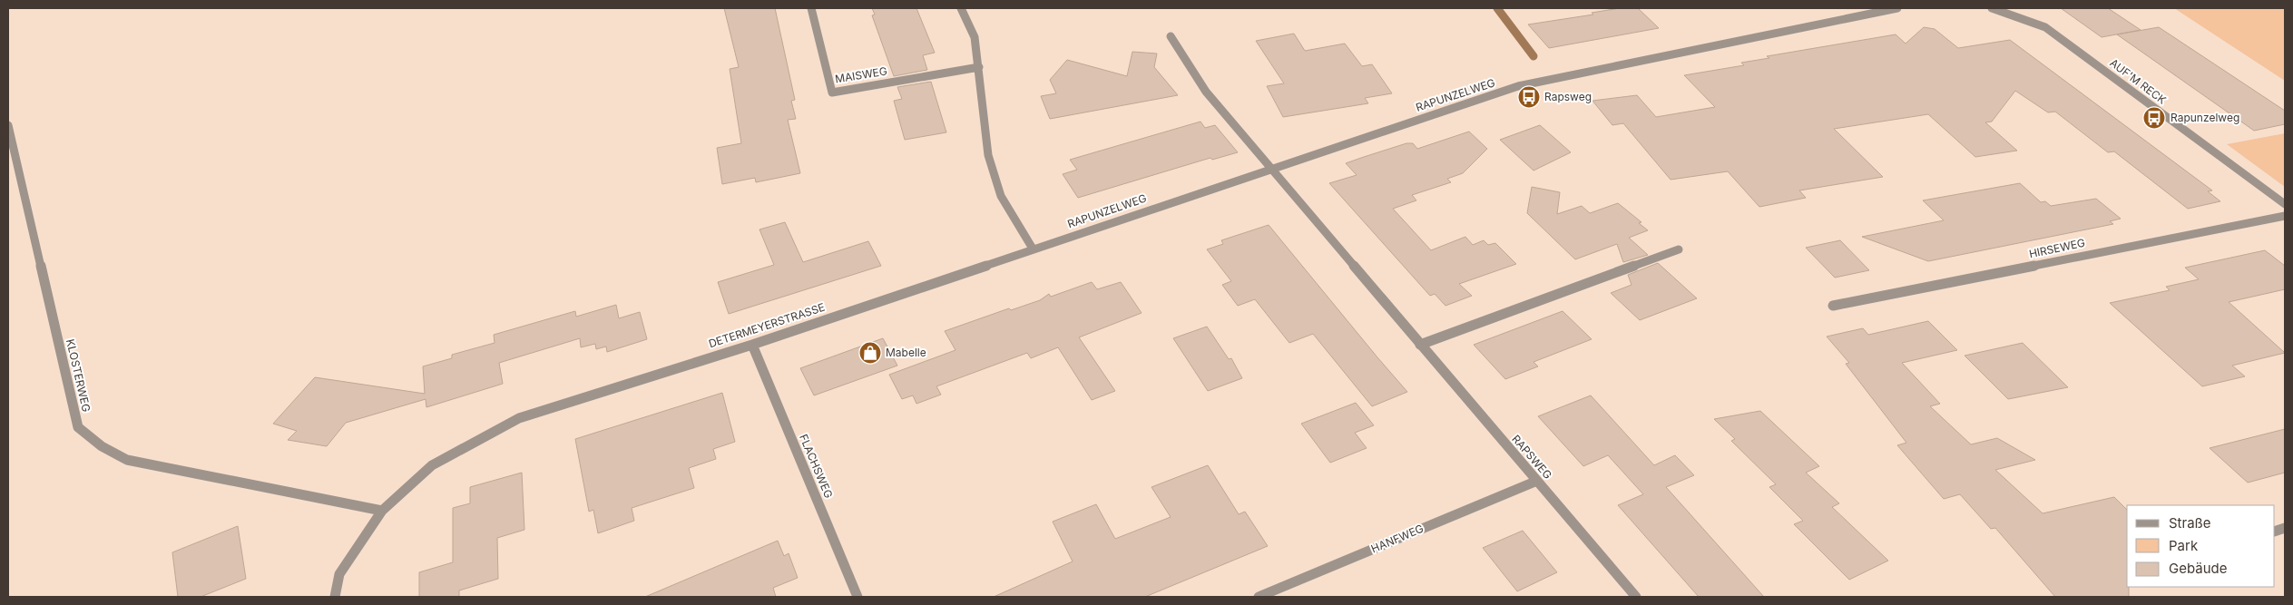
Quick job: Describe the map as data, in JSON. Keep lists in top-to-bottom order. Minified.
{"streets":{"street":["MAISWEG","AUF'M RECK","RAPUNZELWEG","HIRSEWEG","DETERMEYERSTRASSE","KLOSTERWEG","RAPSWEG","FLACHSWEG","HANFWEG"]},"crossings":[["RAPUNZELWEG","DETERMEYERSTRASSE"],["RAPUNZELWEG","RAPSWEG"],["DETERMEYERSTRASSE","KLOSTERWEG"],["DETERMEYERSTRASSE","FLACHSWEG"],["RAPSWEG","HANFWEG"]],"places":{"bus stop":["Rapsweg","Rapunzelweg"],"shop":["Mabelle"]},"legend":["Straße","Park","Gebäude"]}
